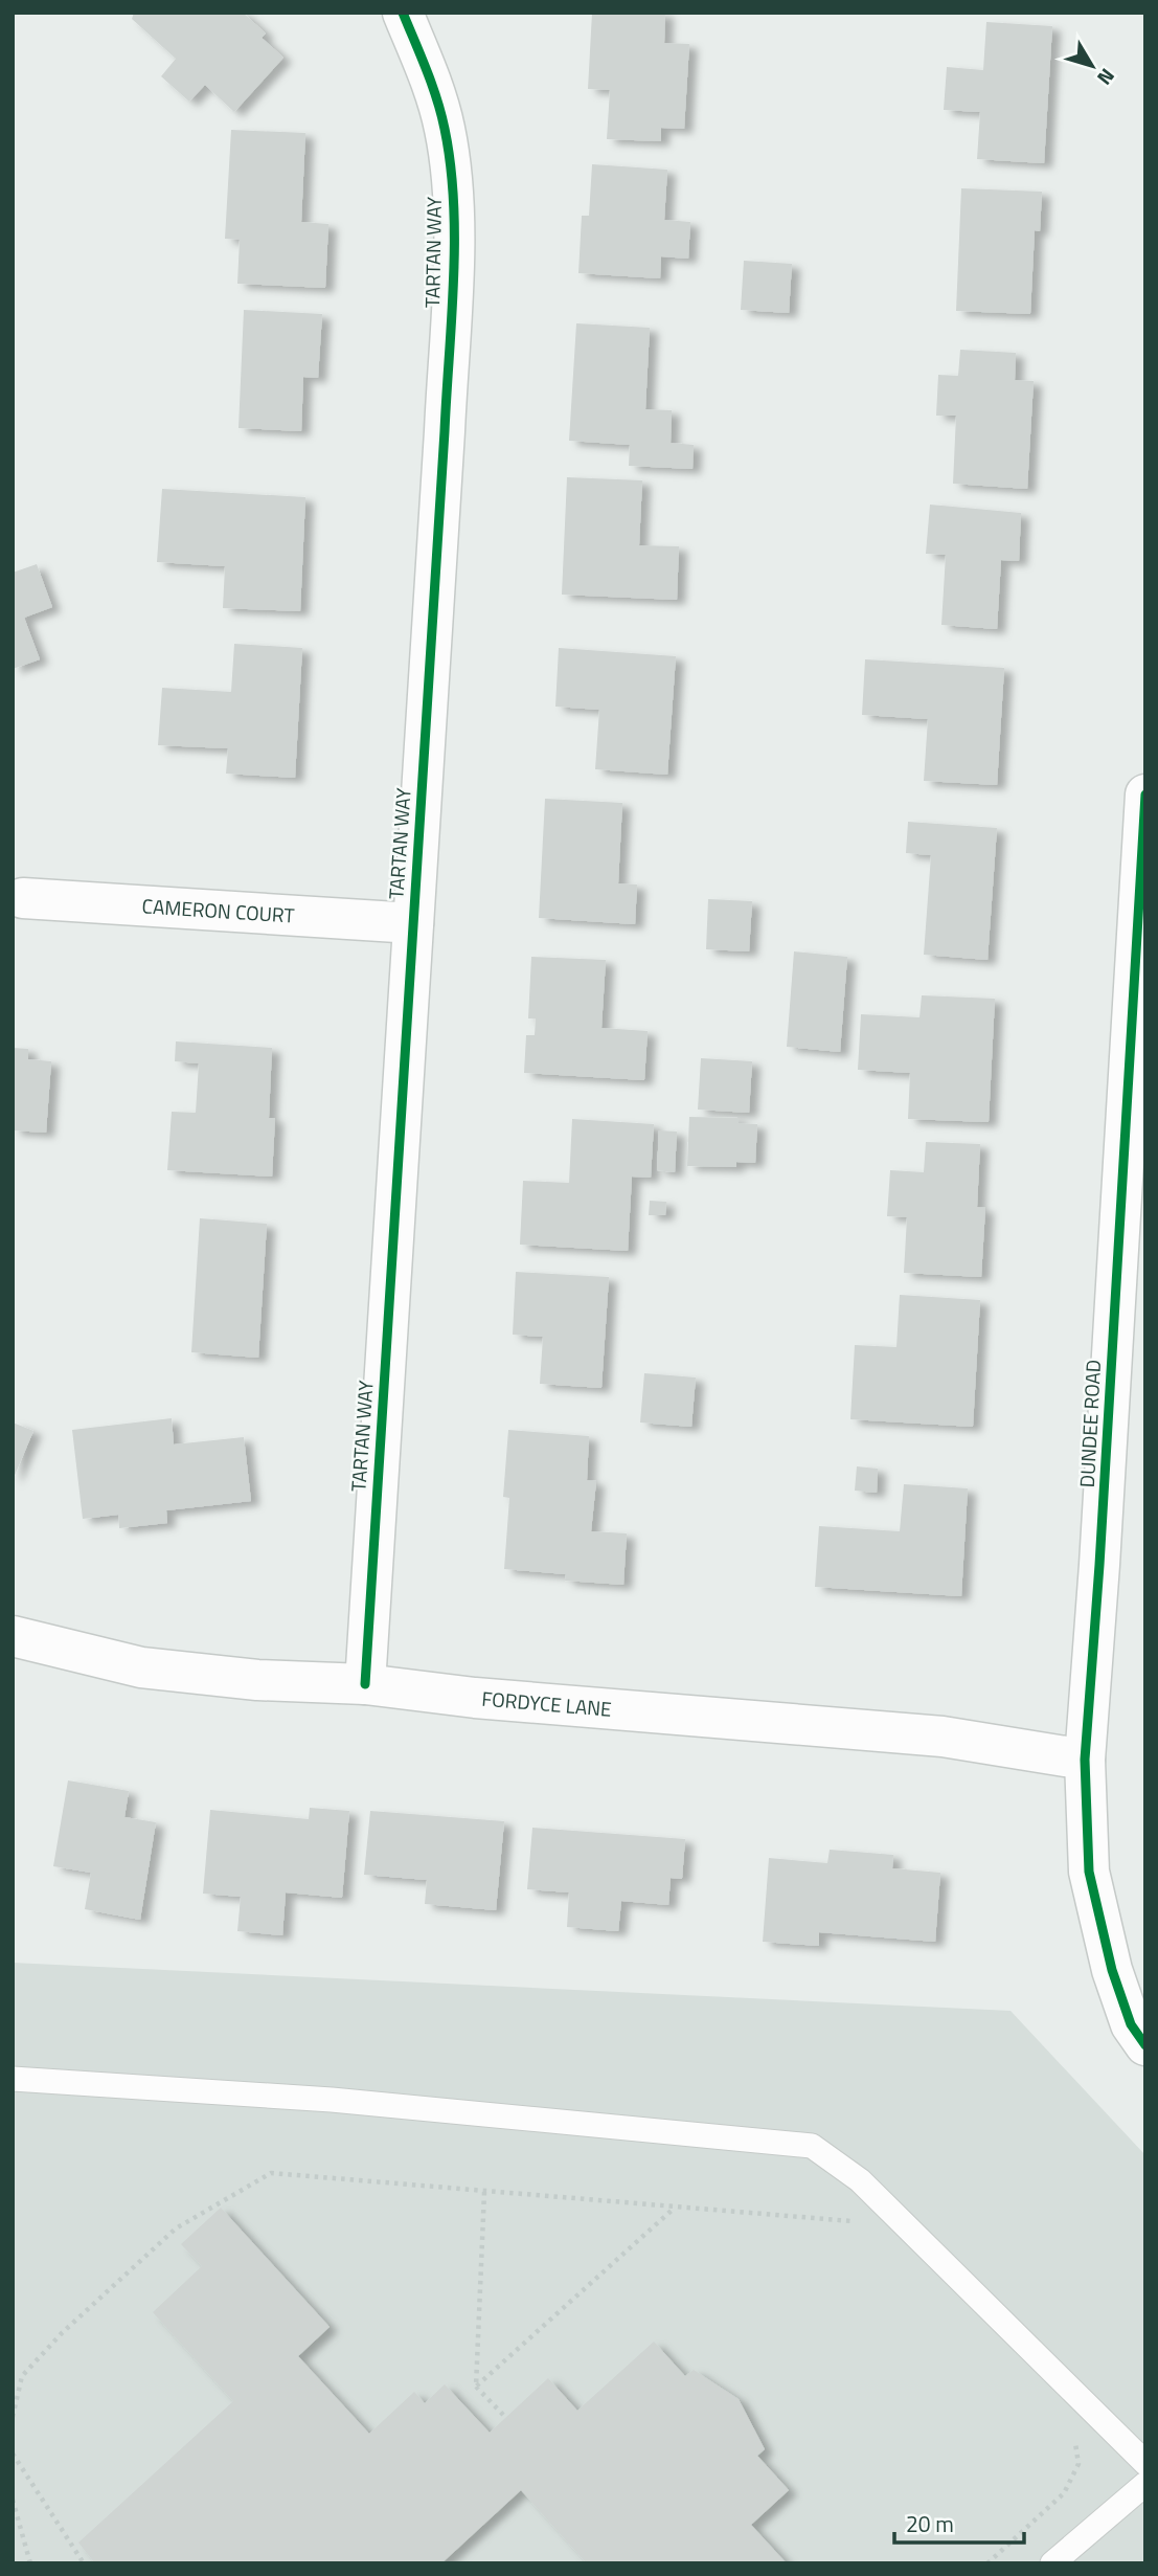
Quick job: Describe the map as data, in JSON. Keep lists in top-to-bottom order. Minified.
{"streets":{"street":["TARTAN WAY","CAMERON COURT","DUNDEE ROAD","FORDYCE LANE"]},"crossings":[["TARTAN WAY","CAMERON COURT"],["TARTAN WAY","FORDYCE LANE"],["DUNDEE ROAD","FORDYCE LANE"]],"scale_bar":"20 m","north":"bottom right"}
